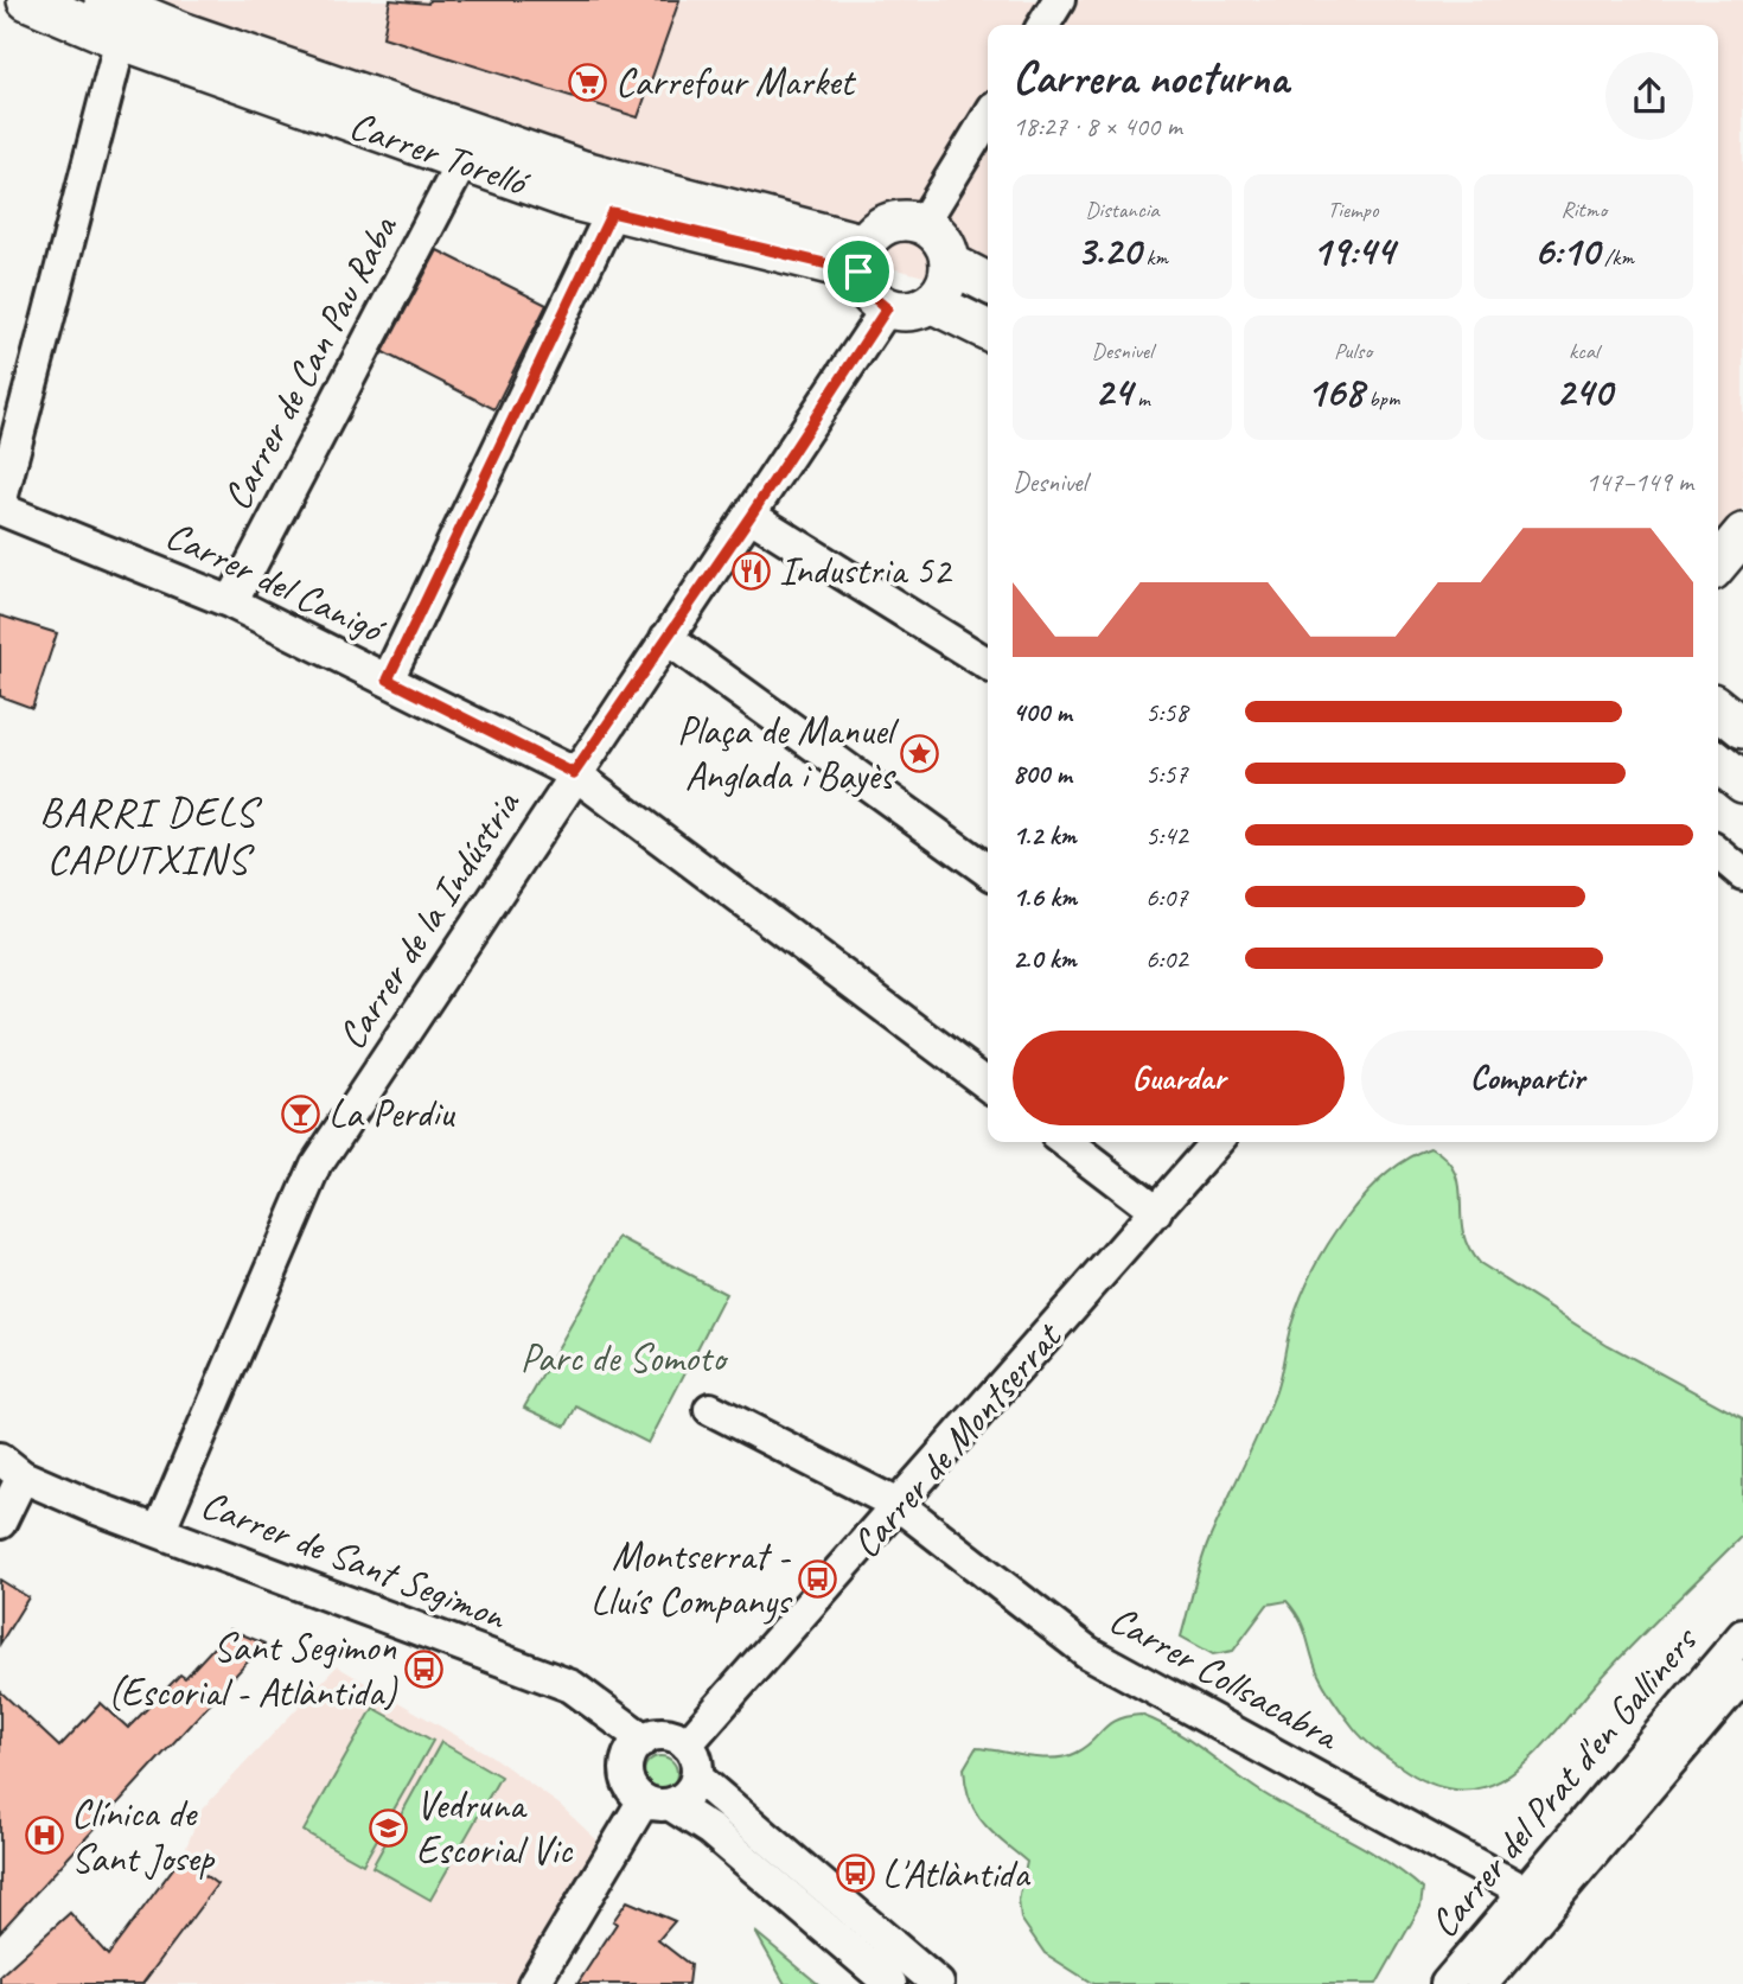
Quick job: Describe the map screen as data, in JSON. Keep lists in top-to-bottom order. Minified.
{"streets":{"street":["Carrer Torelló","Carrer de Can Pau Raba","Carrer del Canigó","Carrer de la Indústria","Carrer de Montserrat","Carrer de Sant Segimon","Carrer Collsacabra","Carrer del Prat d'en Galliners"]},"crossings":[["Carrer Torelló","Carrer de Can Pau Raba"],["Carrer Torelló","Carrer de la Indústria"],["Carrer de Can Pau Raba","Carrer del Canigó"],["Carrer del Canigó","Carrer de la Indústria"],["Carrer de la Indústria","Carrer de Sant Segimon"],["Carrer de Montserrat","Carrer de Sant Segimon"],["Carrer de Montserrat","Carrer Collsacabra"],["Carrer Collsacabra","Carrer del Prat d'en Galliners"]],"districts":["BARRI DELS CAPUTXINS"],"parks":["Parc de Somoto"],"places":{"supermarket":["Carrefour Market"],"restaurant":["Industria 52"],"place":["Plaça de Manuel Anglada i Bayès"],"bar":["La Perdiu"],"bus stop":["Montserrat - Lluís Companys","Sant Segimon (Escorial - Atlàntida)","L'Atlàntida"],"school or university":["Vedruna Escorial Vic"],"hospital":["Clínica de Sant Josep"]},"page":{"heading":["Carrera nocturna","18:27 · 8 × 400 m"],"stats":[["Distancia","3.20 km"],["Tiempo","19:44"],["Ritmo","6:10 /km"],["Desnivel","24 m"],["Pulso","168 bpm"],["kcal","240"]],"chart":["Desnivel","147–149 m"],"list":[{"name":"400 m","note":"5:58"},{"name":"800 m","note":"5:57"},{"name":"1.2 km","note":"5:42"},{"name":"1.6 km","note":"6:07"},{"name":"2.0 km","note":"6:02"}],"buttons":["Guardar","Compartir"]}}
